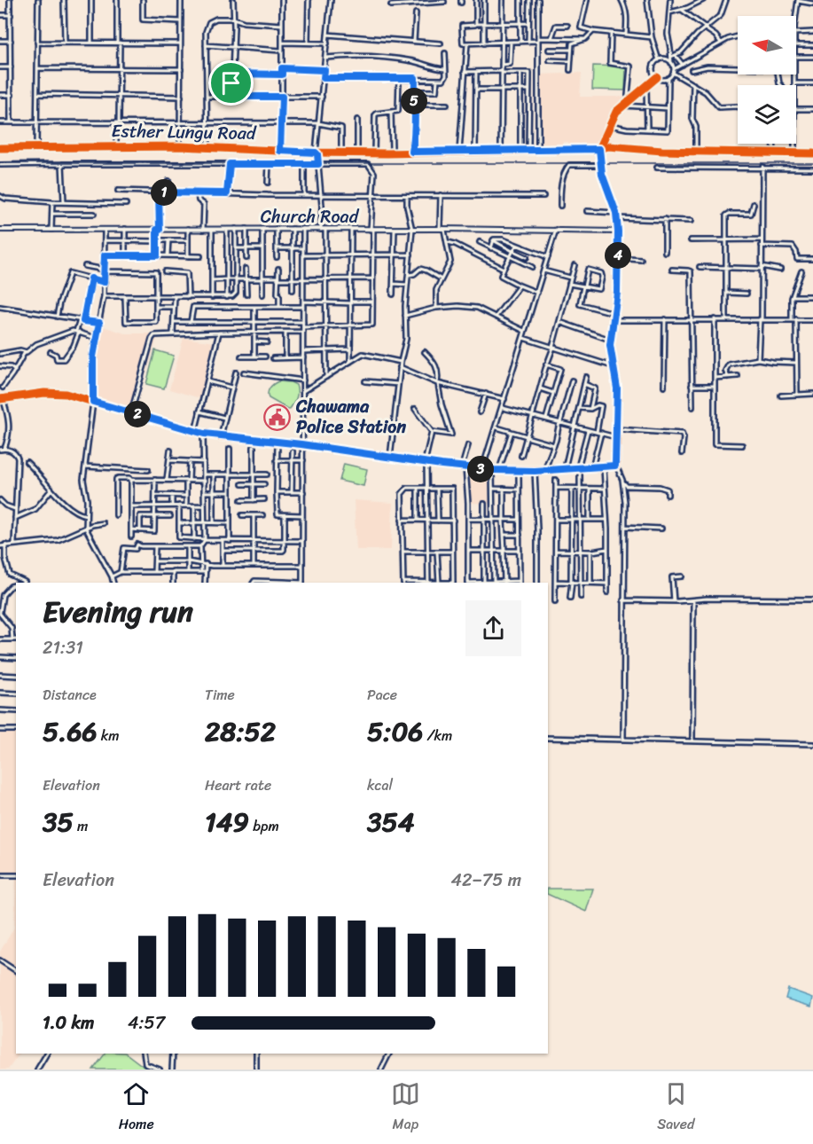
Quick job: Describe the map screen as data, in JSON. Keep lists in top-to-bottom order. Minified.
{"streets":{"street":["Esther Lungu Road","Church Road"]},"places":{"public building":["Chawama Police Station"]},"north":"left","page":{"pins":["5","1","4","2","3"],"heading":["Evening run","21:31"],"stats":[["Distance","5.66 km"],["Time","28:52"],["Pace","5:06 /km"],["Elevation","35 m"],["Heart rate","149 bpm"],["kcal","354"]],"chart":["Elevation","42–75 m"],"list":[{"name":"1.0 km","note":"4:57"}],"tabs":["Home","Map","Saved"]}}
